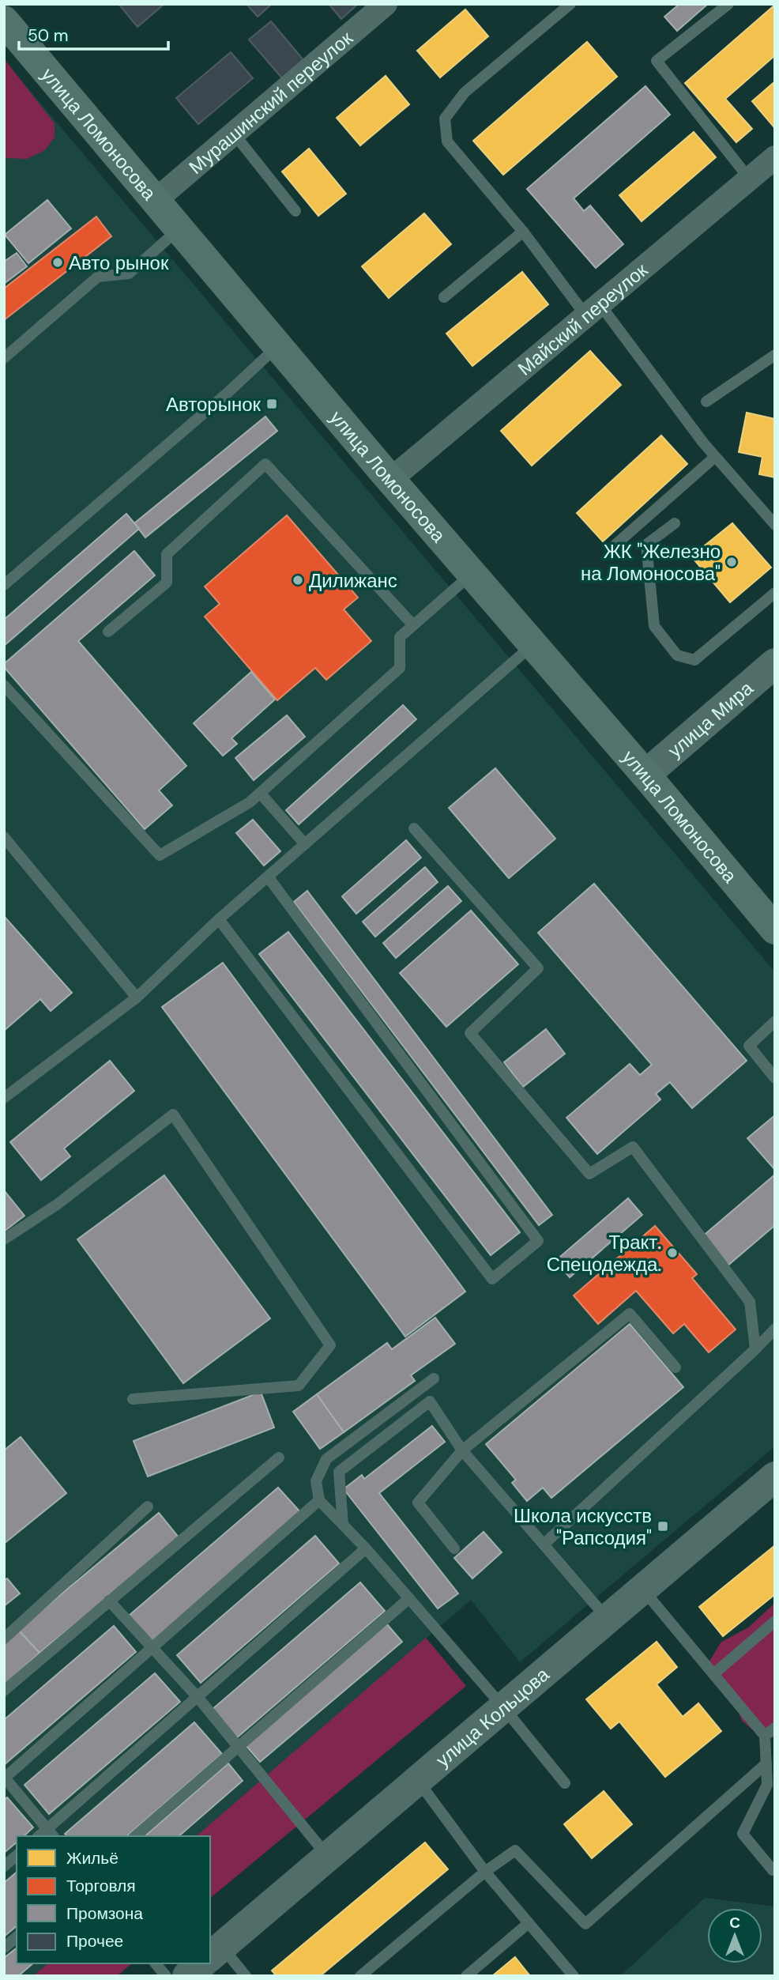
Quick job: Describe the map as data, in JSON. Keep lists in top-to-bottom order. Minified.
{"streets":{"highway":["улица Ломоносова"],"main road":["улица Мира","улица Кольцова"],"street":["Мурашинский переулок","Майский переулок"]},"crossings":[["Мурашинский переулок","улица Ломоносова"],["улица Ломоносова","Майский переулок"],["улица Ломоносова","улица Мира"]],"places":{"other":["Авто рынок","ЖК \"Железно на Ломоносова\"","Дилижанс","Тракт. Спецодежда."],"transit":["Авторынок","Школа искусств \"Рапсодия\""]},"legend":["Жильё","Торговля","Промзона","Прочее"],"scale_bar":"50 m","north":"top"}
